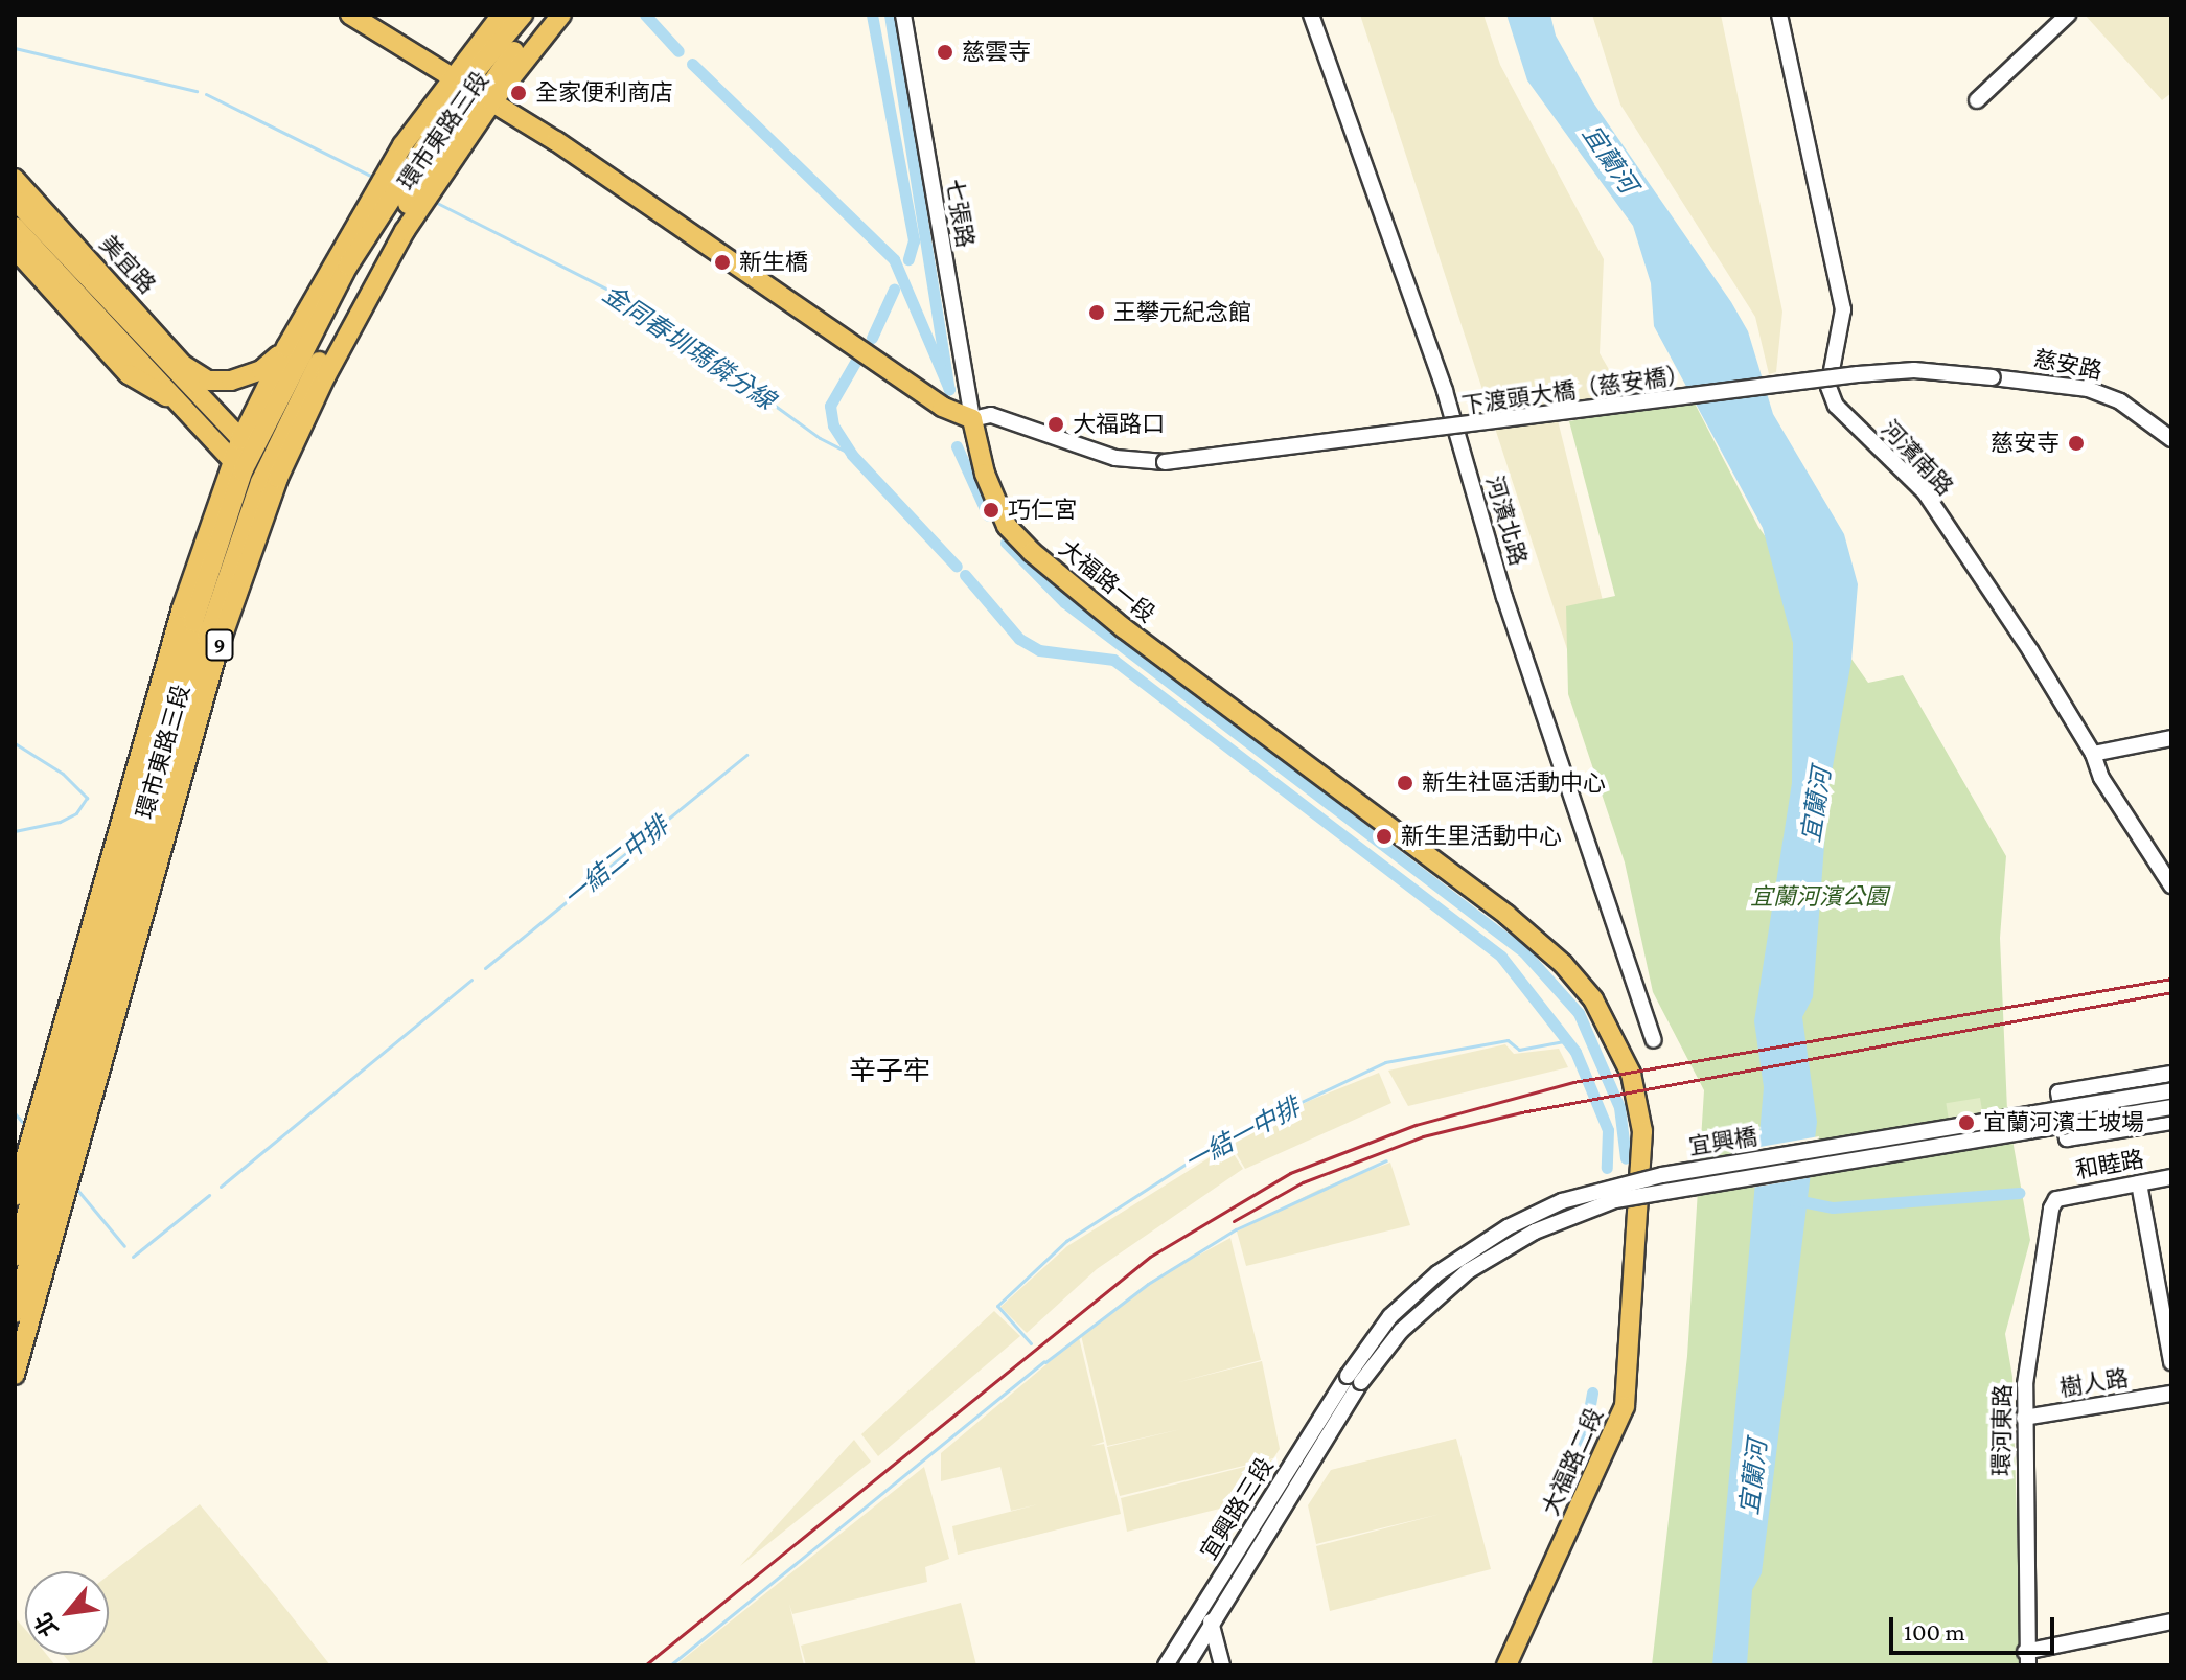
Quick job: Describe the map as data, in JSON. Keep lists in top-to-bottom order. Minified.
{"streets":{"main road":["環市東路三段","美宜路","大福路一段","9","大福路二段"],"street":["七張路","慈安路","下渡頭大橋（慈安橋）","河濱南路","河濱北路","宜興橋","和睦路","樹人路","環河東路","宜興路三段"]},"crossings":[["環市東路三段","美宜路"],["七張路","下渡頭大橋（慈安橋）"],["七張路","大福路一段"],["慈安路","下渡頭大橋（慈安橋）"],["下渡頭大橋（慈安橋）","大福路一段"],["大福路一段","大福路二段"],["宜興橋","宜興路三段"],["和睦路","環河東路"],["樹人路","環河東路"]],"districts":["辛子牢"],"water":["宜蘭河","金同春圳瑪僯分線","一結二中排","一結一中排"],"parks":["宜蘭河濱公園"],"places":["慈雲寺","全家便利商店","新生橋","王攀元紀念館","大福路口","慈安寺","巧仁宮","新生社區活動中心","新生里活動中心","宜蘭河濱土坡場"],"scale_bar":"100 m","north":"bottom left"}
